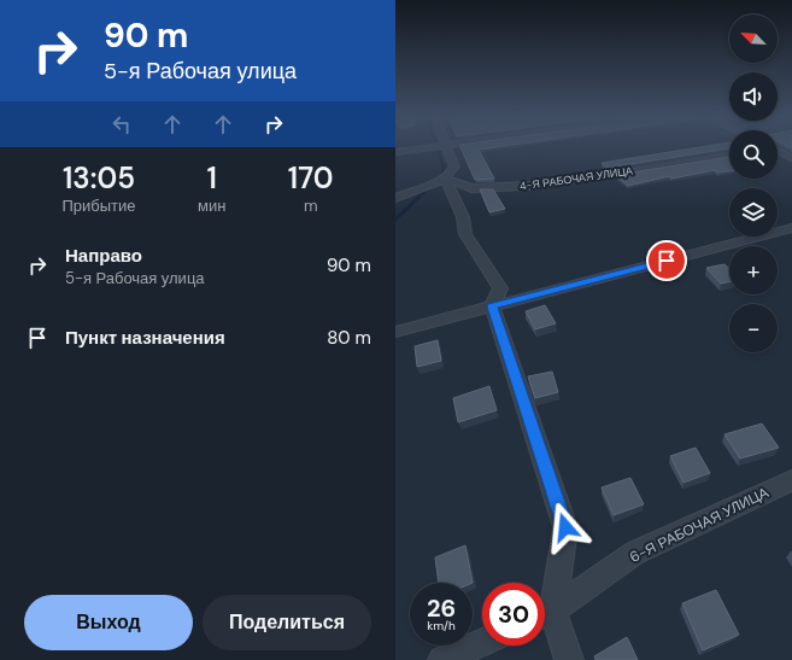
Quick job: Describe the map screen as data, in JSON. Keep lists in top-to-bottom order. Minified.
{"streets":{"street":["4-Я РАБОЧАЯ УЛИЦА","6-Я РАБОЧАЯ УЛИЦА"]},"north":"top left","page":{"turn":["90 m","5-я Рабочая улица"],"map_buttons":["+","−"],"eta":["13:05","Прибытие","1","мин","170","m"],"list":[{"name":"Направо","note":"5-я Рабочая улица","value":"90 m"},{"name":"Пункт назначения","value":"80 m"}],"speed":"26 km/h","limit":"30","buttons":["Выход","Поделиться"]}}
